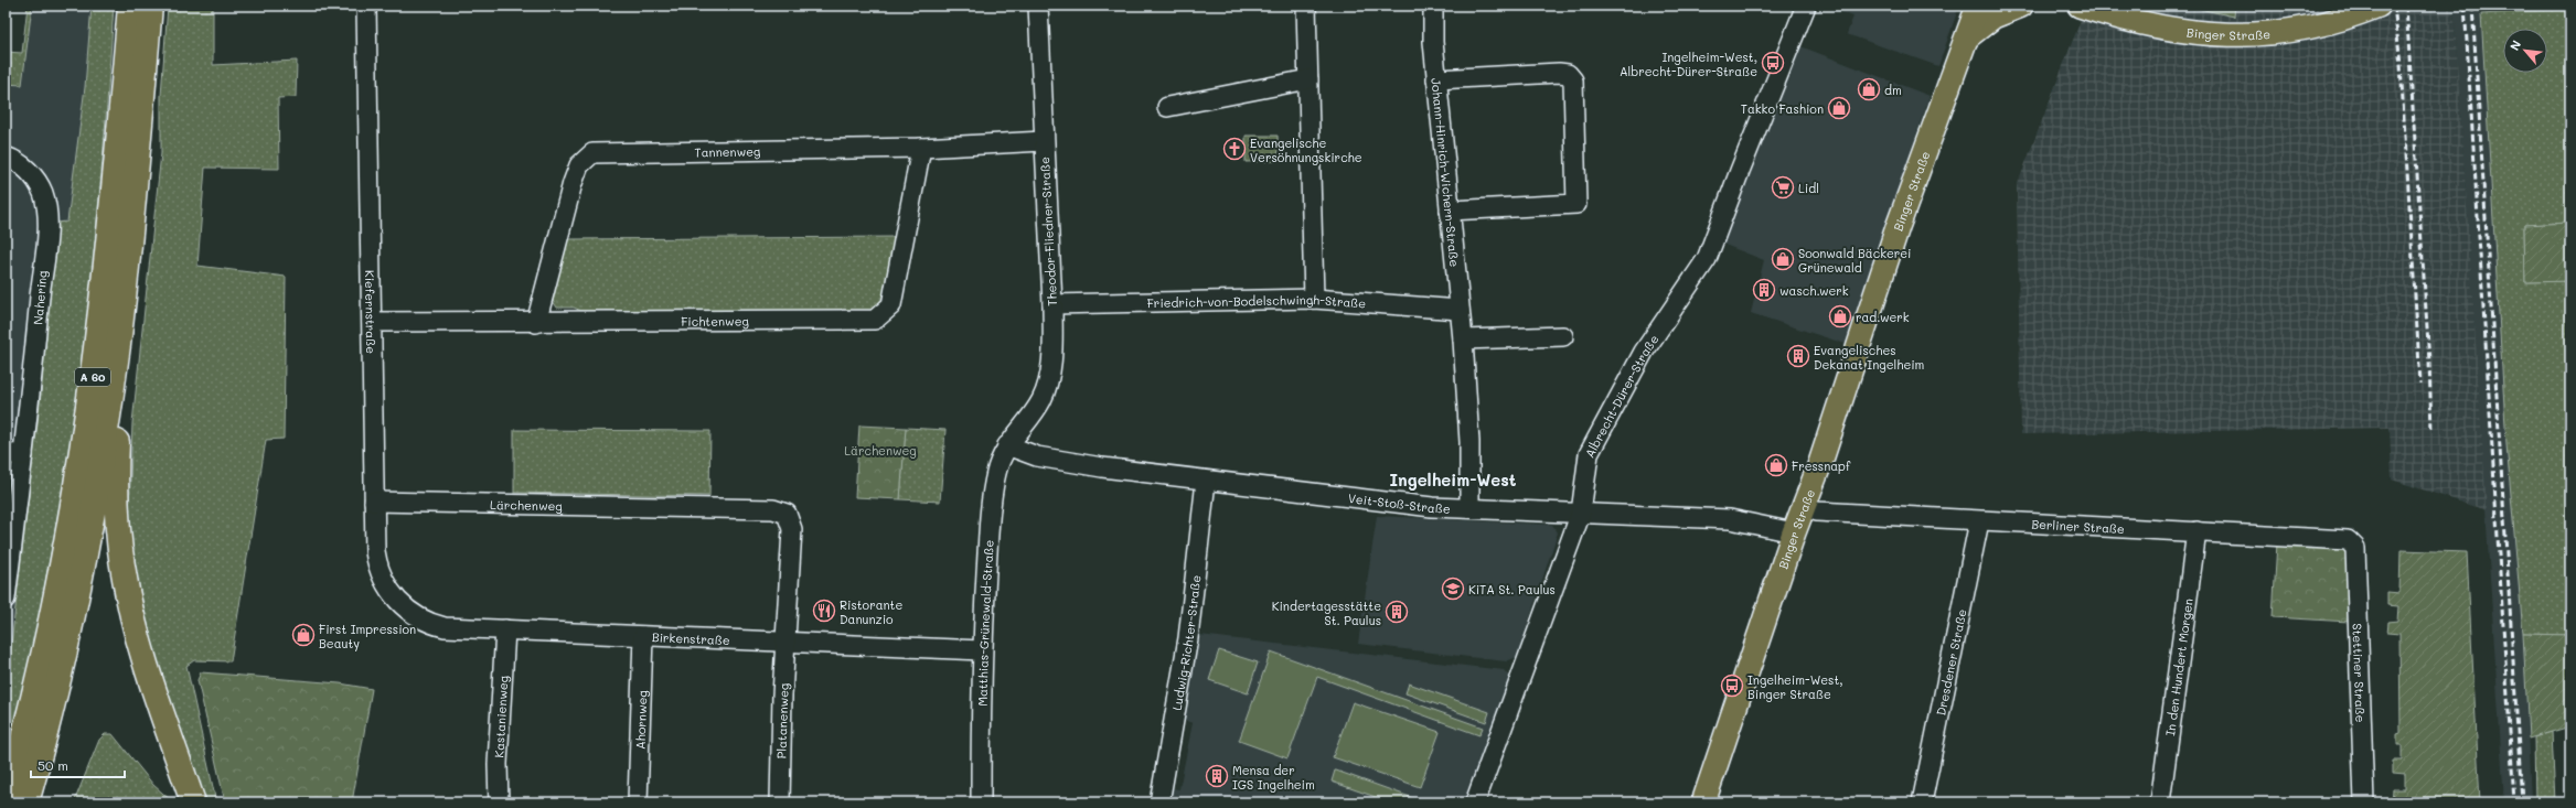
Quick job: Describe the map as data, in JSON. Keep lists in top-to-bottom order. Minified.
{"streets":{"highway":["A 60"],"main road":["Binger Straße"],"street":["Tannenweg","Johann-Hinrich-Wichern-Straße","Theodor-Fliedner-Straße","Nahering","Friedrich-von-Bodelschwingh-Straße","Kiefernstraße","Fichtenweg","Albrecht-Dürer-Straße","Veit-Stoß-Straße","Lärchenweg","Berliner Straße","Matthias-Grünewald-Straße","Birkenstraße","Ludwig-Richter-Straße","Dresdener Straße","In den Hundert Morgen","Stettiner Straße","Kastanienweg","Ahornweg","Platanenweg"]},"crossings":[["Binger Straße","Veit-Stoß-Straße"],["Binger Straße","Berliner Straße"],["Tannenweg","Theodor-Fliedner-Straße"],["Tannenweg","Fichtenweg"],["Johann-Hinrich-Wichern-Straße","Friedrich-von-Bodelschwingh-Straße"],["Johann-Hinrich-Wichern-Straße","Veit-Stoß-Straße"],["Theodor-Fliedner-Straße","Friedrich-von-Bodelschwingh-Straße"],["Theodor-Fliedner-Straße","Veit-Stoß-Straße"],["Theodor-Fliedner-Straße","Matthias-Grünewald-Straße"],["Kiefernstraße","Fichtenweg"],["Kiefernstraße","Lärchenweg"],["Kiefernstraße","Birkenstraße"],["Albrecht-Dürer-Straße","Veit-Stoß-Straße"],["Veit-Stoß-Straße","Matthias-Grünewald-Straße"],["Veit-Stoß-Straße","Ludwig-Richter-Straße"],["Lärchenweg","Birkenstraße"],["Lärchenweg","Platanenweg"],["Berliner Straße","Dresdener Straße"],["Berliner Straße","In den Hundert Morgen"],["Berliner Straße","Stettiner Straße"],["Matthias-Grünewald-Straße","Birkenstraße"],["Birkenstraße","Kastanienweg"],["Birkenstraße","Ahornweg"],["Birkenstraße","Platanenweg"]],"districts":["Ingelheim-West"],"parks":["Lärchenweg"],"places":{"bus stop":["Ingelheim-West, Albrecht-Dürer-Straße","Ingelheim-West, Binger Straße"],"shop":["dm","Takko Fashion","Soonwald Bäckerei Grünewald","rad.werk","Fressnapf","First Impression Beauty"],"church":["Evangelische Versöhnungskirche"],"supermarket":["Lidl"],"building":["wasch.werk","Evangelisches Dekanat Ingelheim","Kindertagesstätte St. Paulus","Mensa der IGS Ingelheim"],"school or university":["KiTA St. Paulus"],"restaurant":["Ristorante Danunzio"]},"scale_bar":"50 m","north":"top left"}
